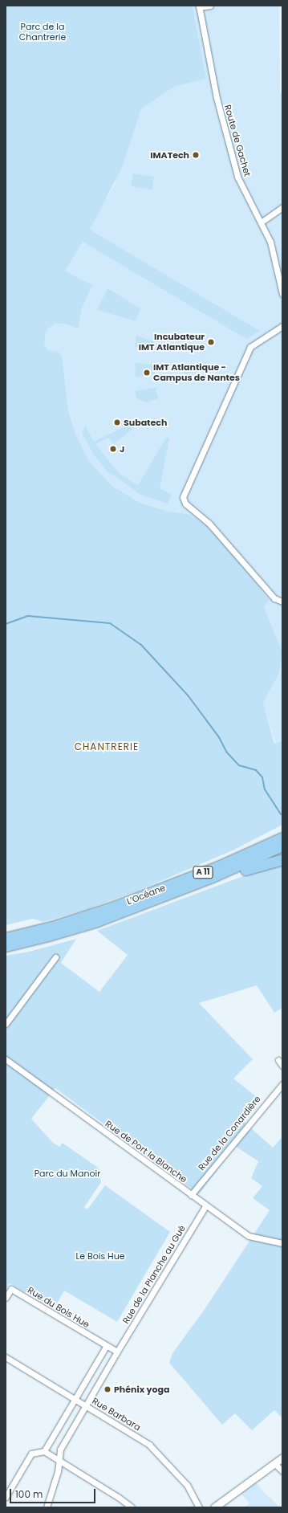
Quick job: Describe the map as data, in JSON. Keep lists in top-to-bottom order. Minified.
{"streets":{"highway":["A 11","L’Océane"],"street":["Route de Gachet","Rue de la Conardière","Rue de Port la Blanche","Rue de la Planche au Gué","Rue du Bois Hue","Rue Barbara"]},"crossings":[["Rue de la Conardière","Rue de Port la Blanche"],["Rue de Port la Blanche","Rue de la Planche au Gué"],["Rue de la Planche au Gué","Rue Barbara"]],"districts":["CHANTRERIE"],"parks":["Parc de la Chantrerie","Parc du Manoir","Le Bois Hue"],"places":["IMATech","Incubateur IMT Atlantique","IMT Atlantique - Campus de Nantes","Subatech","J","Phénix yoga"],"scale_bar":"100 m"}
